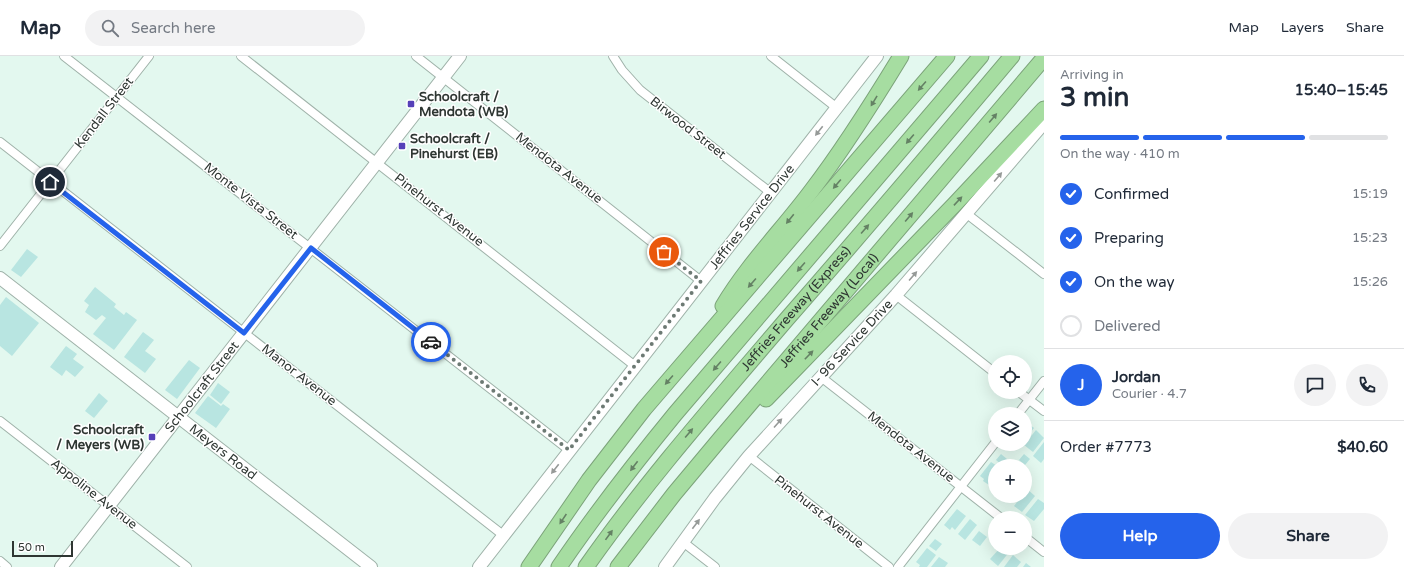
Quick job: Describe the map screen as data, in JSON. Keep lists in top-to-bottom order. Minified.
{"streets":{"highway":["Jeffries Freeway (Express)","Jeffries Freeway (Local)"],"street":["Kendall Street","Birwood Street","Mendota Avenue","Monte Vista Street","Pinehurst Avenue","Jeffries Service Drive","I- 96 Service Drive","Manor Avenue","Schoolcraft Street","Meyers Road","Appoline Avenue"]},"crossings":[["Kendall Street","Monte Vista Street"],["Kendall Street","Manor Avenue"],["Birwood Street","Jeffries Service Drive"],["Mendota Avenue","Jeffries Service Drive"],["Mendota Avenue","I- 96 Service Drive"],["Mendota Avenue","Schoolcraft Street"],["Monte Vista Street","Jeffries Service Drive"],["Monte Vista Street","Schoolcraft Street"],["Pinehurst Avenue","Jeffries Service Drive"],["Pinehurst Avenue","I- 96 Service Drive"],["Pinehurst Avenue","Schoolcraft Street"],["Jeffries Service Drive","Manor Avenue"],["Manor Avenue","Schoolcraft Street"],["Schoolcraft Street","Meyers Road"],["Schoolcraft Street","Appoline Avenue"]],"one_way":["I- 96 Service Drive"],"places":{"transit":["Schoolcraft / Mendota (WB)","Schoolcraft / Pinehurst (EB)","Schoolcraft / Meyers (WB)"]},"scale_bar":"50 m","page":{"header":"Map","search":"Search here","nav":["Map","Layers","Share"],"heading":["3 min","Arriving in","15:40–15:45"],"panel":["Jordan","Courier · 4.7","Order #7773","$40.60"],"bar":"On the way · 410 m","list":[["Confirmed","15:19"],["Preparing","15:23"],["On the way","15:26"],"Delivered"],"map_buttons":["+","−"],"round":"J","buttons":["Help","Share"],"scale":"50 m"}}
